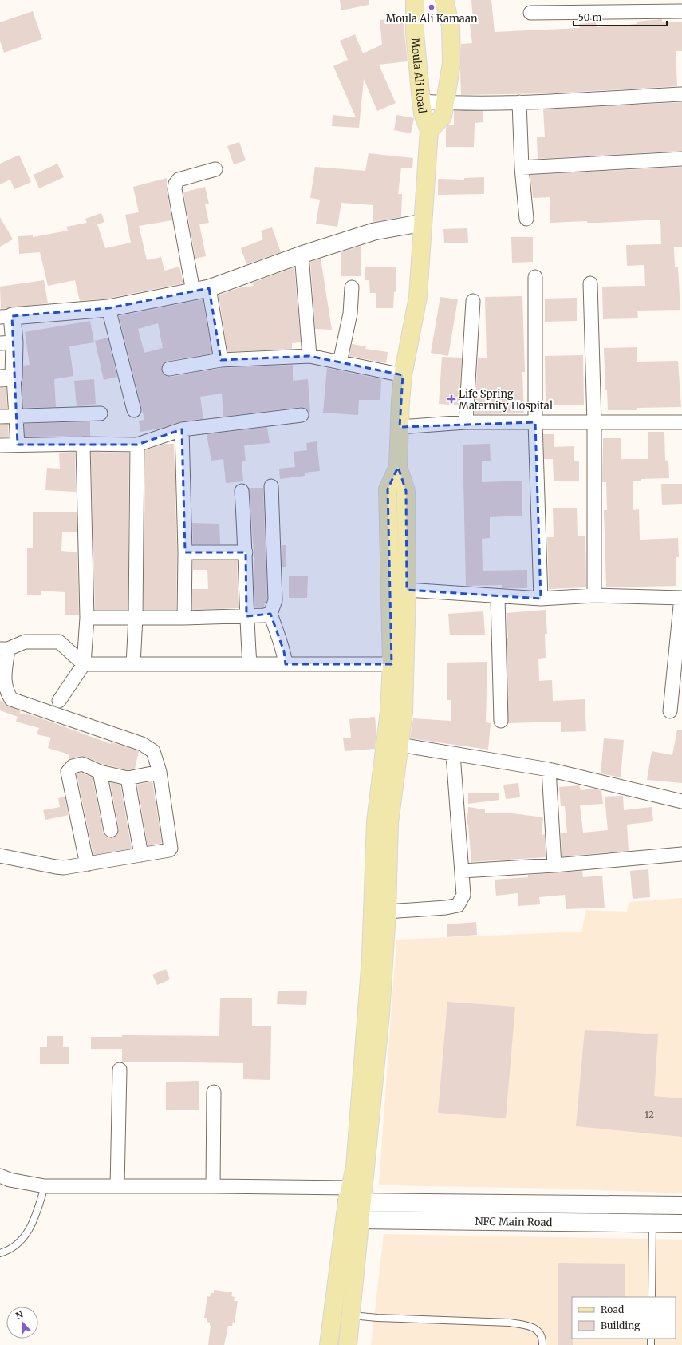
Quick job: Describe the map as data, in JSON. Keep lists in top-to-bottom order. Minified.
{"streets":{"main road":["Moula Ali Road","NFC Main Road"]},"places":{"other":["Moula Ali Kamaan"],"health":["Life Spring Maternity Hospital"]},"house_numbers":["12"],"legend":["Road","Building"],"scale_bar":"50 m","north":"top"}
